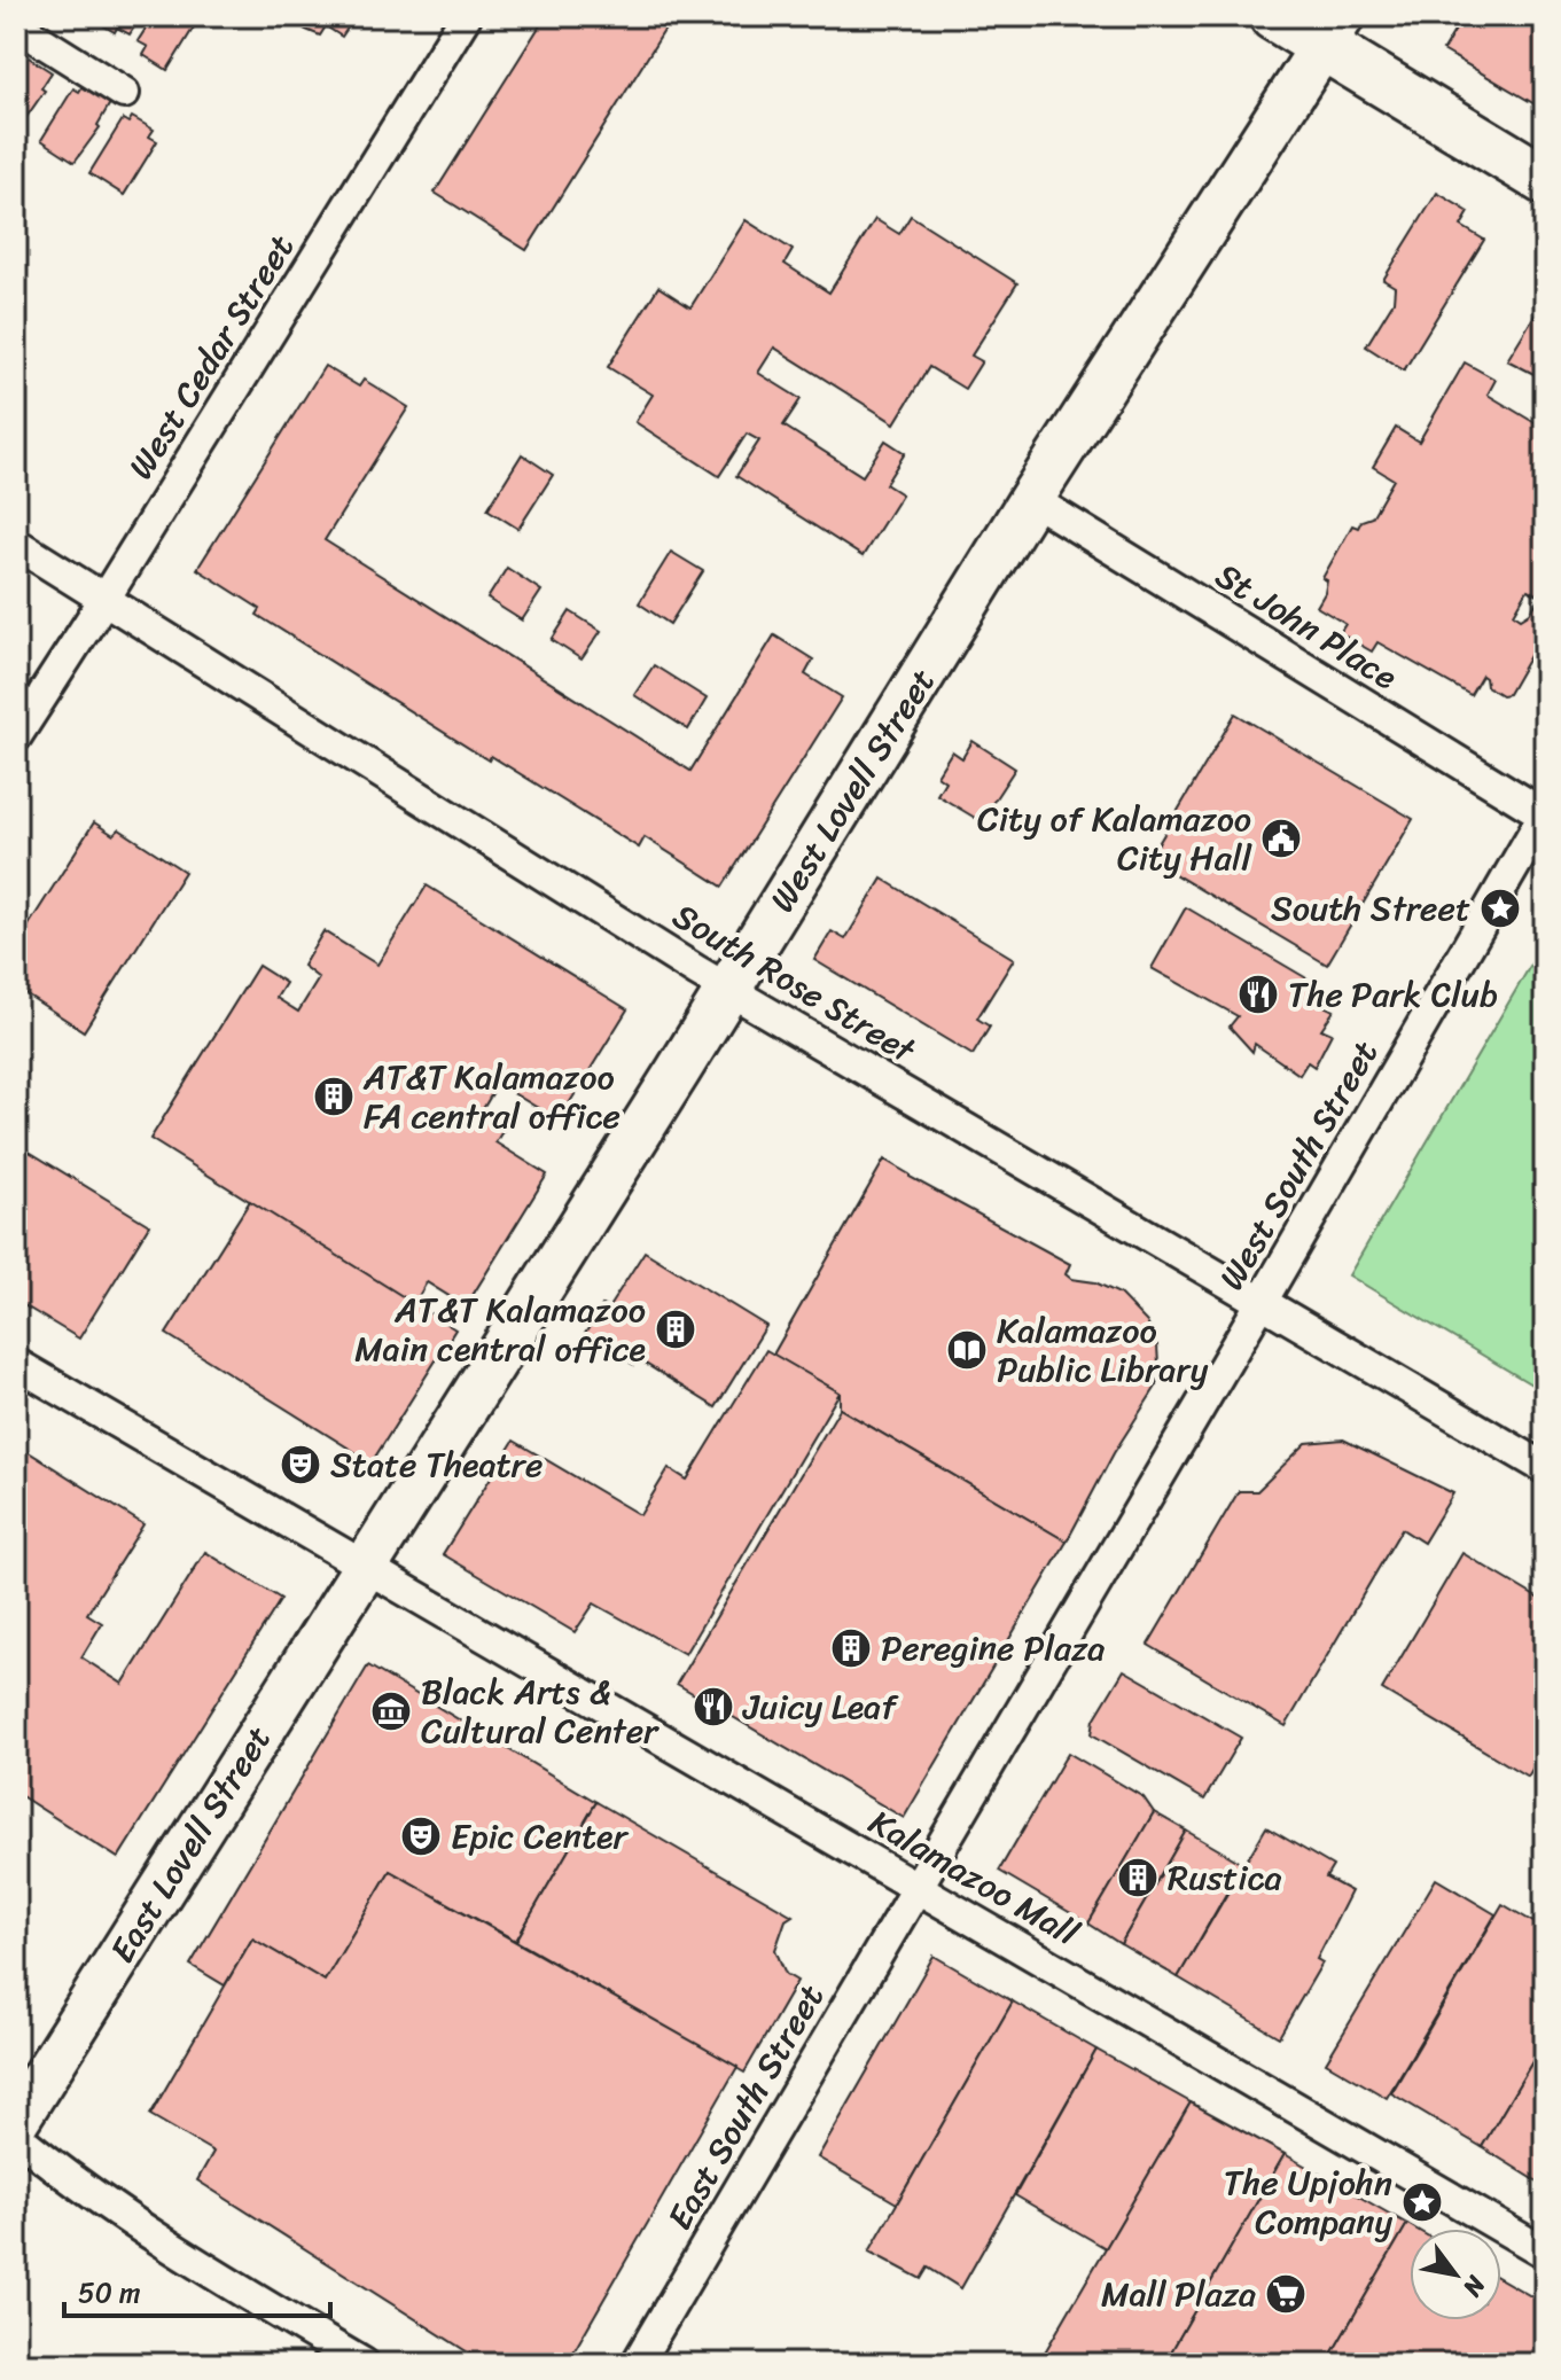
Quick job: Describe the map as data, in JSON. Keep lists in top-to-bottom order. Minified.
{"streets":{"street":["West Cedar Street","St John Place","West Lovell Street","South Rose Street","West South Street","East Lovell Street","Kalamazoo Mall","East South Street"]},"crossings":[["West Cedar Street","South Rose Street"],["St John Place","West Lovell Street"],["St John Place","West South Street"],["West Lovell Street","South Rose Street"],["West Lovell Street","East Lovell Street"],["West Lovell Street","Kalamazoo Mall"],["South Rose Street","West South Street"],["West South Street","Kalamazoo Mall"],["West South Street","East South Street"],["East Lovell Street","Kalamazoo Mall"],["Kalamazoo Mall","East South Street"]],"places":{"public building":["City of Kalamazoo City Hall"],"place":["South Street","The Upjohn Company"],"restaurant":["The Park Club","Juicy Leaf"],"building":["AT&T Kalamazoo FA central office","AT&T Kalamazoo Main central office","Peregine Plaza","Rustica"],"library":["Kalamazoo Public Library"],"theatre":["State Theatre","Epic Center"],"museum":["Black Arts & Cultural Center"],"supermarket":["Mall Plaza"]},"scale_bar":"50 m","north":"bottom right"}
